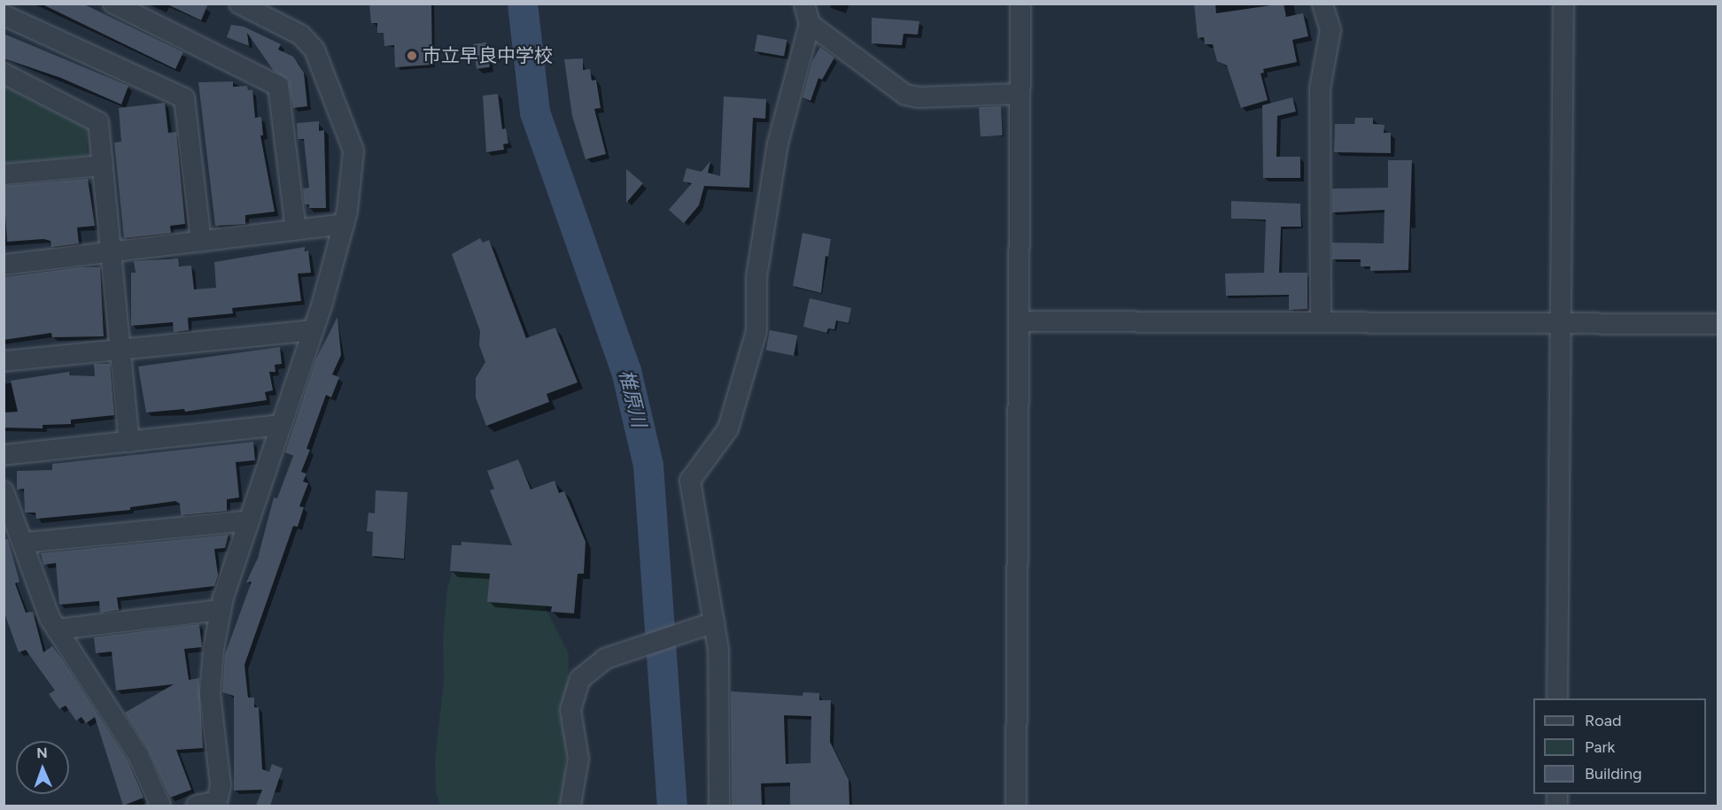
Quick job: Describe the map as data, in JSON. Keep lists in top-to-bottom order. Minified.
{"water":["椎原川"],"places":["市立早良中学校"],"legend":["Road","Park","Building"],"north":"top"}
